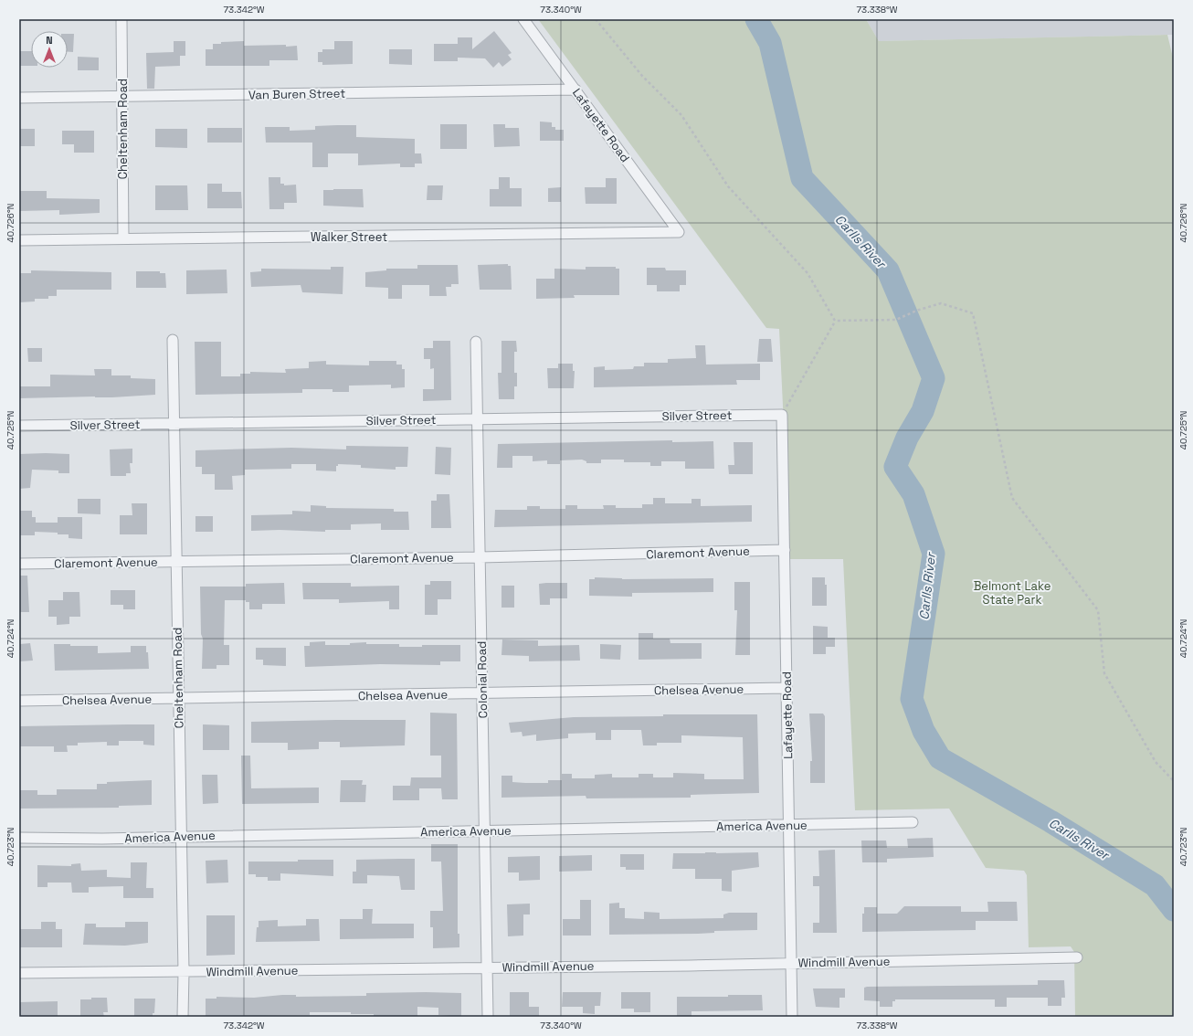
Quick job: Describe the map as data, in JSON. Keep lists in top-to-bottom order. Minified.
{"streets":{"street":["Van Buren Street","Lafayette Road","Cheltenham Road","Walker Street","Silver Street","Claremont Avenue","Colonial Road","Chelsea Avenue","America Avenue","Windmill Avenue"]},"crossings":[["Van Buren Street","Lafayette Road"],["Van Buren Street","Cheltenham Road"],["Lafayette Road","Walker Street"],["Lafayette Road","Silver Street"],["Lafayette Road","Claremont Avenue"],["Lafayette Road","Chelsea Avenue"],["Lafayette Road","America Avenue"],["Lafayette Road","Windmill Avenue"],["Cheltenham Road","Walker Street"],["Cheltenham Road","Silver Street"],["Cheltenham Road","Claremont Avenue"],["Cheltenham Road","Chelsea Avenue"],["Cheltenham Road","America Avenue"],["Cheltenham Road","Windmill Avenue"],["Silver Street","Colonial Road"],["Claremont Avenue","Colonial Road"],["Colonial Road","Chelsea Avenue"],["Colonial Road","America Avenue"],["Colonial Road","Windmill Avenue"]],"water":["Carlls River"],"parks":["Belmont Lake State Park"],"north":"top","coordinates":["73.342°W","73.340°W","73.338°W","40.726°N","40.725°N","40.724°N","40.723°N"]}
